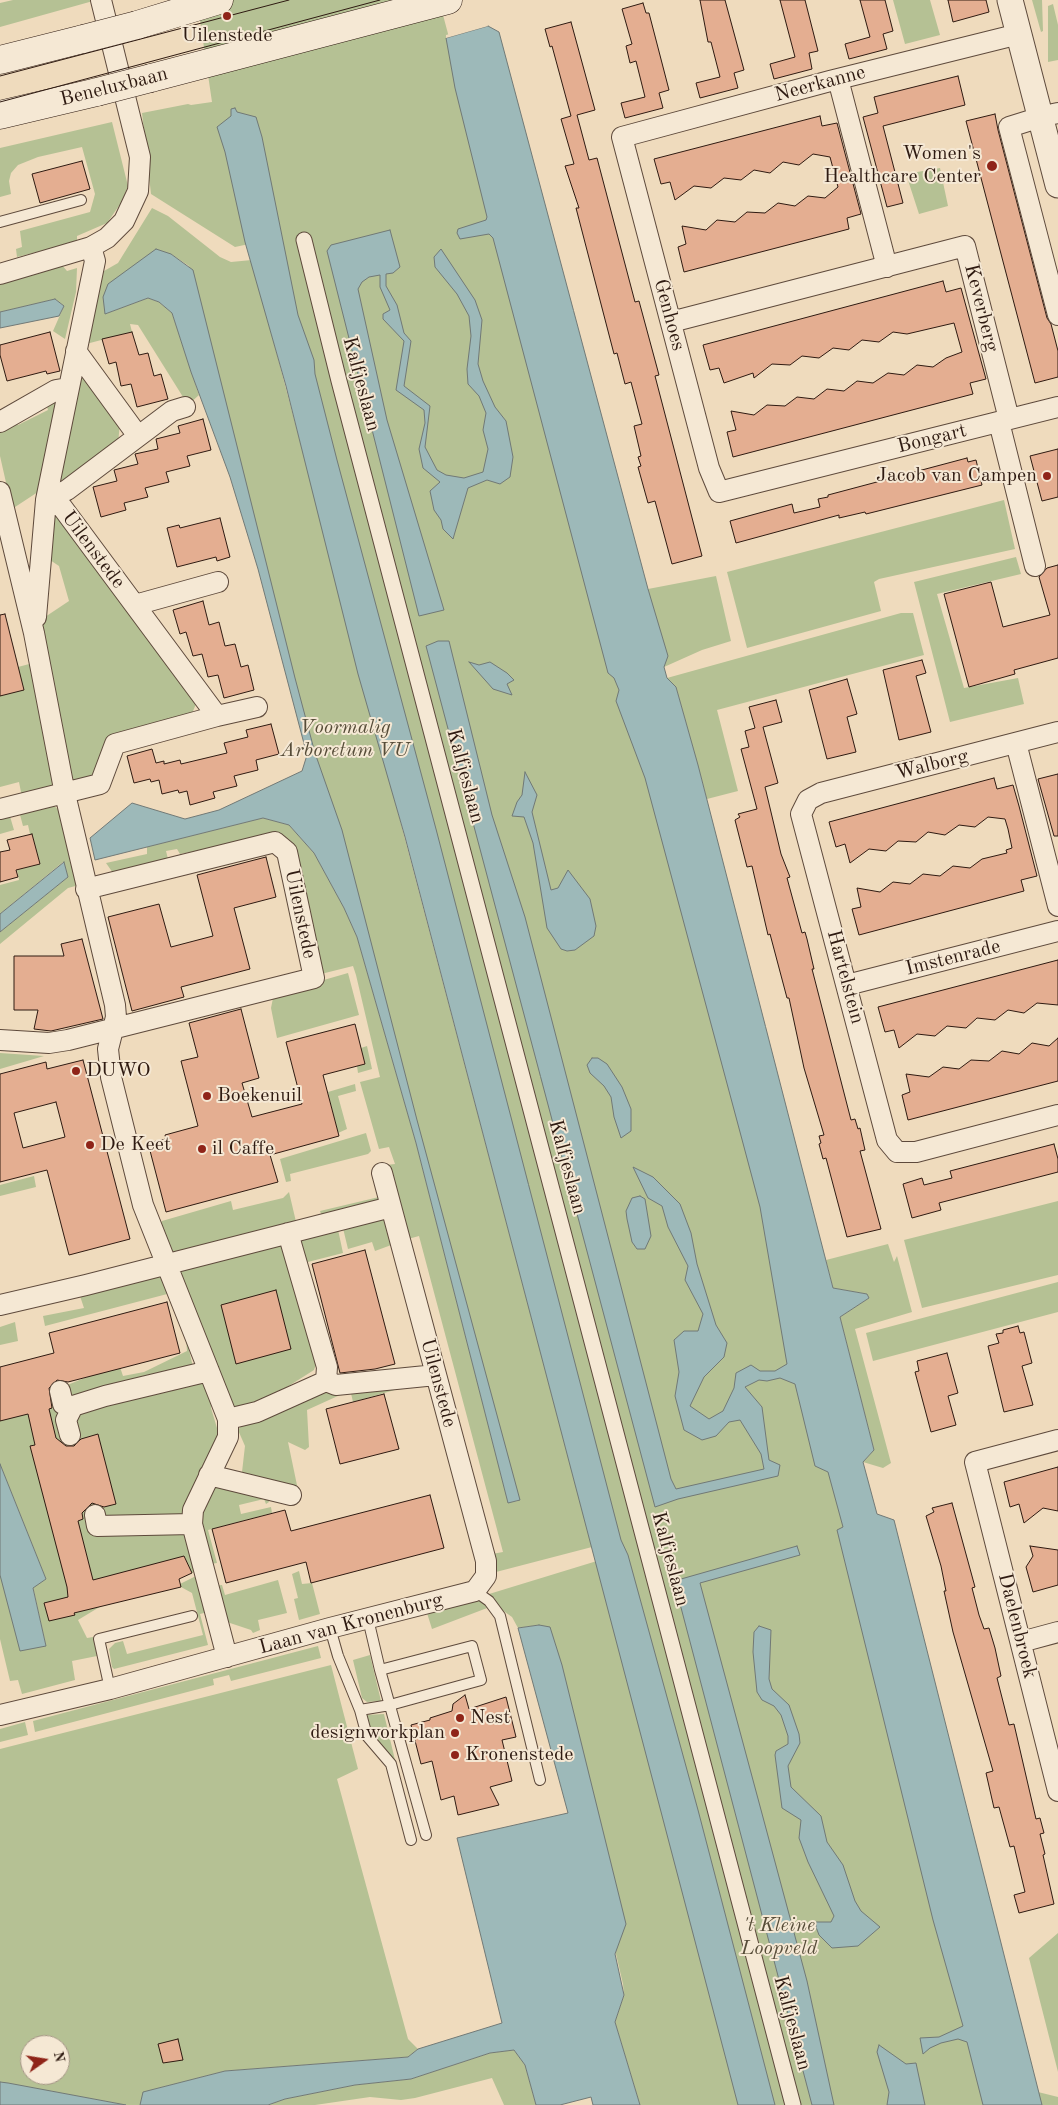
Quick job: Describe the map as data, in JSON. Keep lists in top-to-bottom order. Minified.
{"streets":{"main road":["Beneluxbaan"],"street":["Neerkanne","Keverberg","Genhoes","Kalfjeslaan","Bongart","Uilenstede","Walborg","Imstenrade","Hartelstein","Laan van Kronenburg","Daelenbroek"]},"crossings":[["Neerkanne","Genhoes"],["Keverberg","Genhoes"],["Keverberg","Bongart"],["Genhoes","Bongart"],["Uilenstede","Laan van Kronenburg"],["Walborg","Hartelstein"],["Imstenrade","Hartelstein"]],"parks":["Voormalig Arboretum VU","'t Kleine Loopveld"],"places":["Uilenstede","Women's Healthcare Center","Jacob van Campen","DUWO","Boekenuil","De Keet","il Caffe","Nest","designworkplan","Kronenstede"],"north":"right"}
